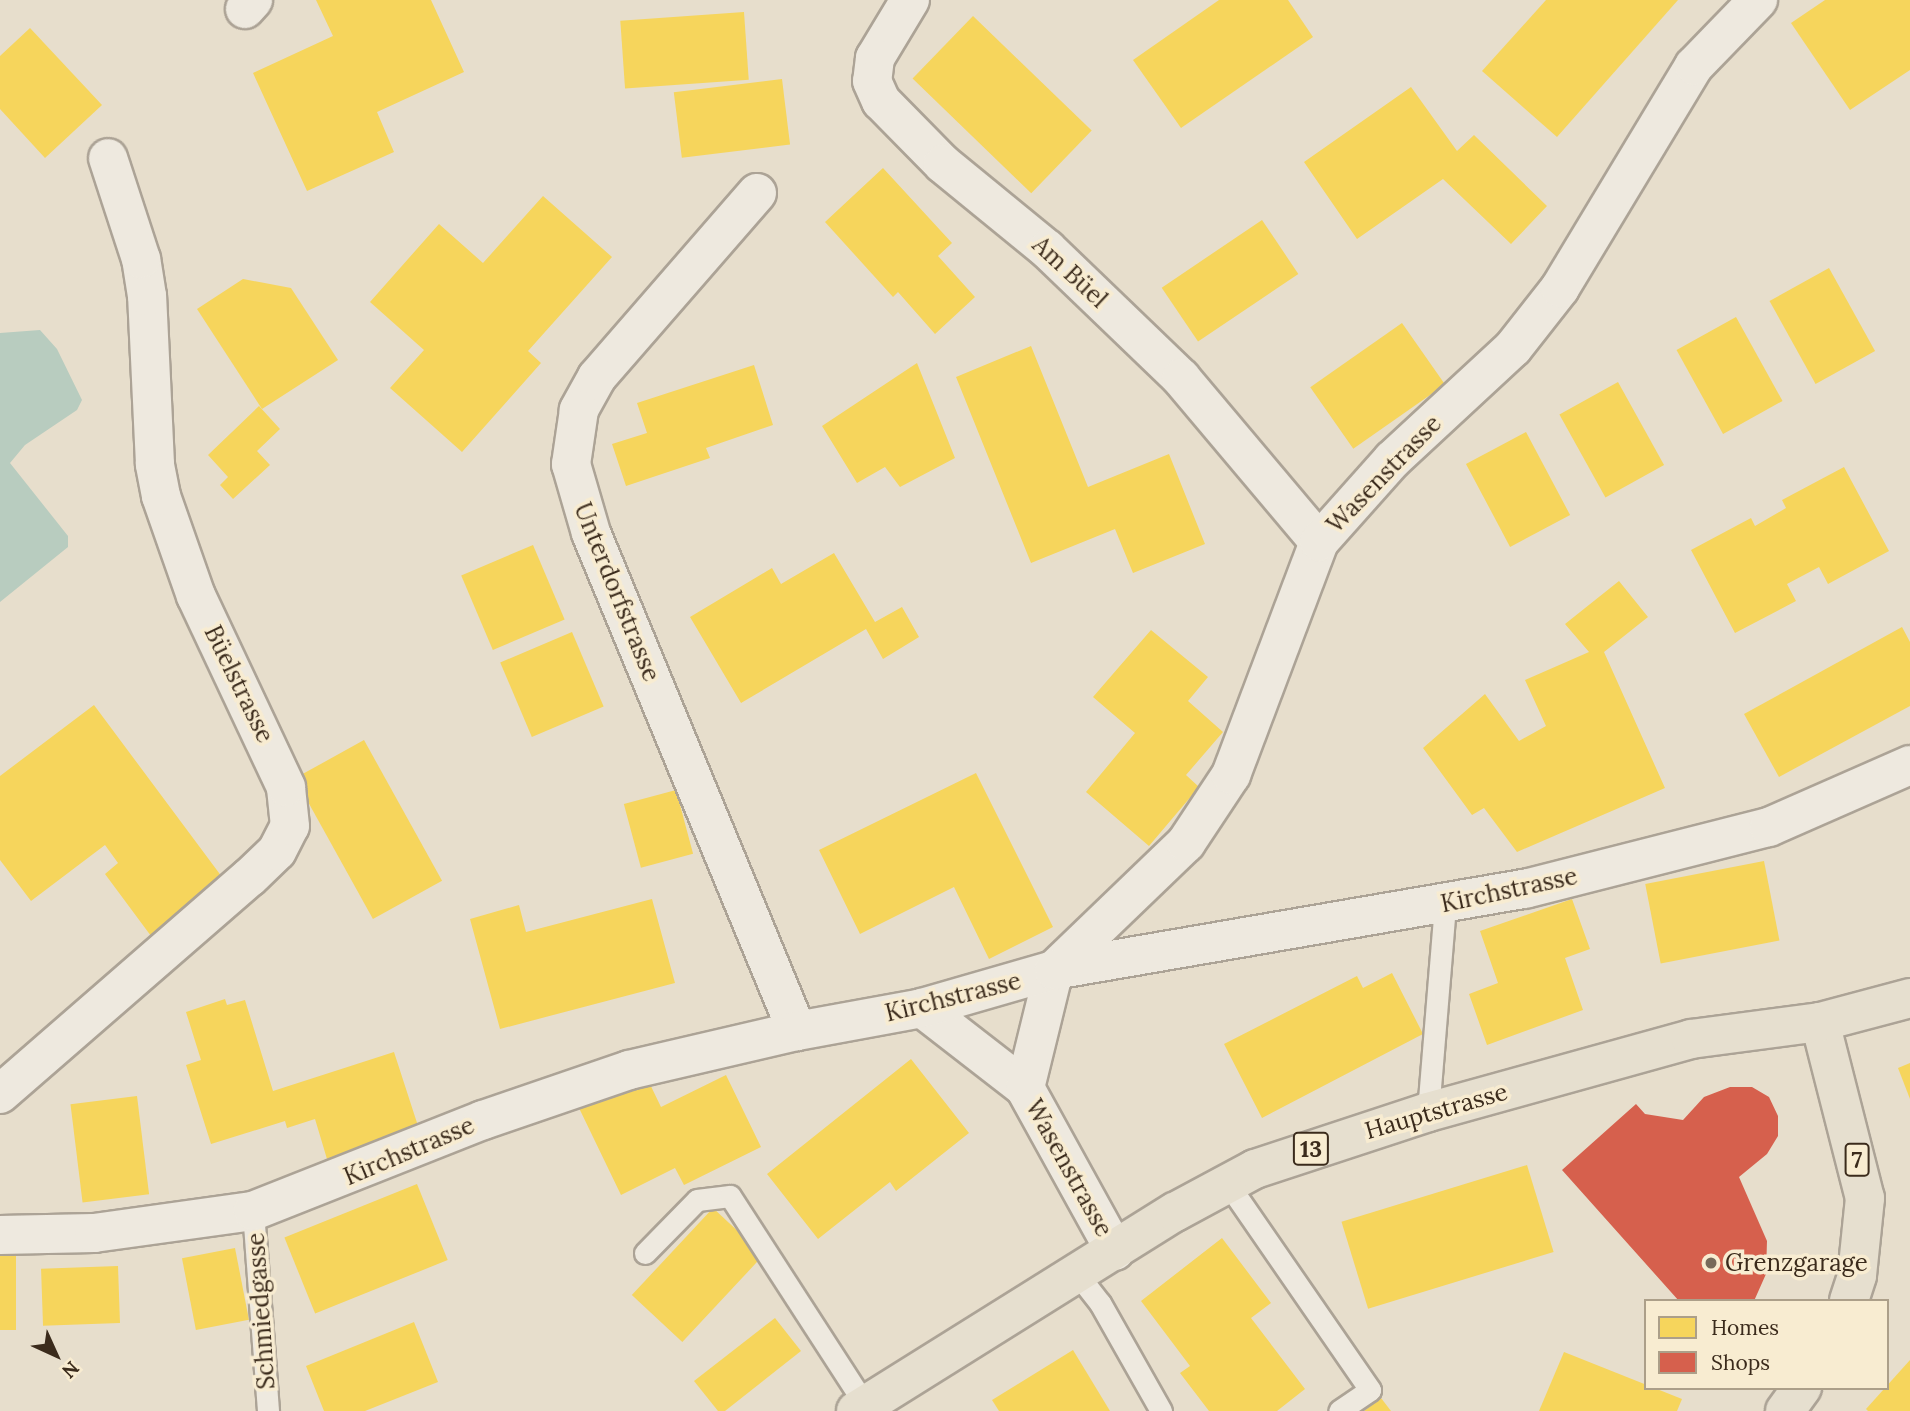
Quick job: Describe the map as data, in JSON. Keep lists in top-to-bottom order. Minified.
{"streets":{"main road":["Hauptstrasse","13","7"],"street":["Am Büel","Wasenstrasse","Unterdorfstrasse","Büelstrasse","Kirchstrasse"],"lane":["Schmiedgasse"]},"crossings":[["Am Büel","Wasenstrasse"],["Wasenstrasse","Kirchstrasse"],["Wasenstrasse","Hauptstrasse"],["Unterdorfstrasse","Kirchstrasse"],["Kirchstrasse","Schmiedgasse"],["Hauptstrasse","7"]],"places":["Grenzgarage"],"legend":["Homes","Shops"],"north":"bottom right"}
